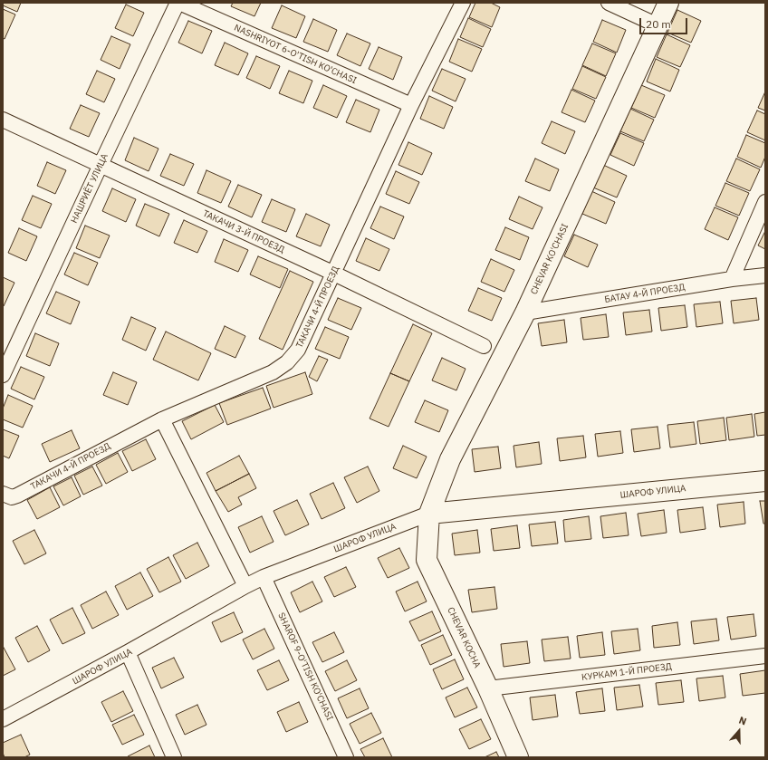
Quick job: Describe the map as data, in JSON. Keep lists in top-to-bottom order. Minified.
{"streets":{"street":["NASHRIYOT 6-O'TISH KO'CHASI","НАШРИЁТ УЛИЦА","ТАКАЧИ 3-Й ПРОЕЗД","CHEVAR KO'CHASI","БАТАУ 4-Й ПРОЕЗД","ТАКАЧИ 4-Й ПРОЕЗД","ШАРОФ УЛИЦА","CHEVAR KOCHA","SHAROF 9-O'TISH KO'CHASI","КУРКАМ 1-Й ПРОЕЗД"]},"crossings":[["NASHRIYOT 6-O'TISH KO'CHASI","НАШРИЁТ УЛИЦА"],["NASHRIYOT 6-O'TISH KO'CHASI","ТАКАЧИ 4-Й ПРОЕЗД"],["НАШРИЁТ УЛИЦА","ТАКАЧИ 3-Й ПРОЕЗД"],["ТАКАЧИ 3-Й ПРОЕЗД","ТАКАЧИ 4-Й ПРОЕЗД"],["CHEVAR KO'CHASI","БАТАУ 4-Й ПРОЕЗД"],["CHEVAR KO'CHASI","ШАРОФ УЛИЦА"],["CHEVAR KO'CHASI","CHEVAR KOCHA"],["ШАРОФ УЛИЦА","CHEVAR KOCHA"],["ШАРОФ УЛИЦА","SHAROF 9-O'TISH KO'CHASI"],["CHEVAR KOCHA","КУРКАМ 1-Й ПРОЕЗД"]],"scale_bar":"20 m","north":"top"}
